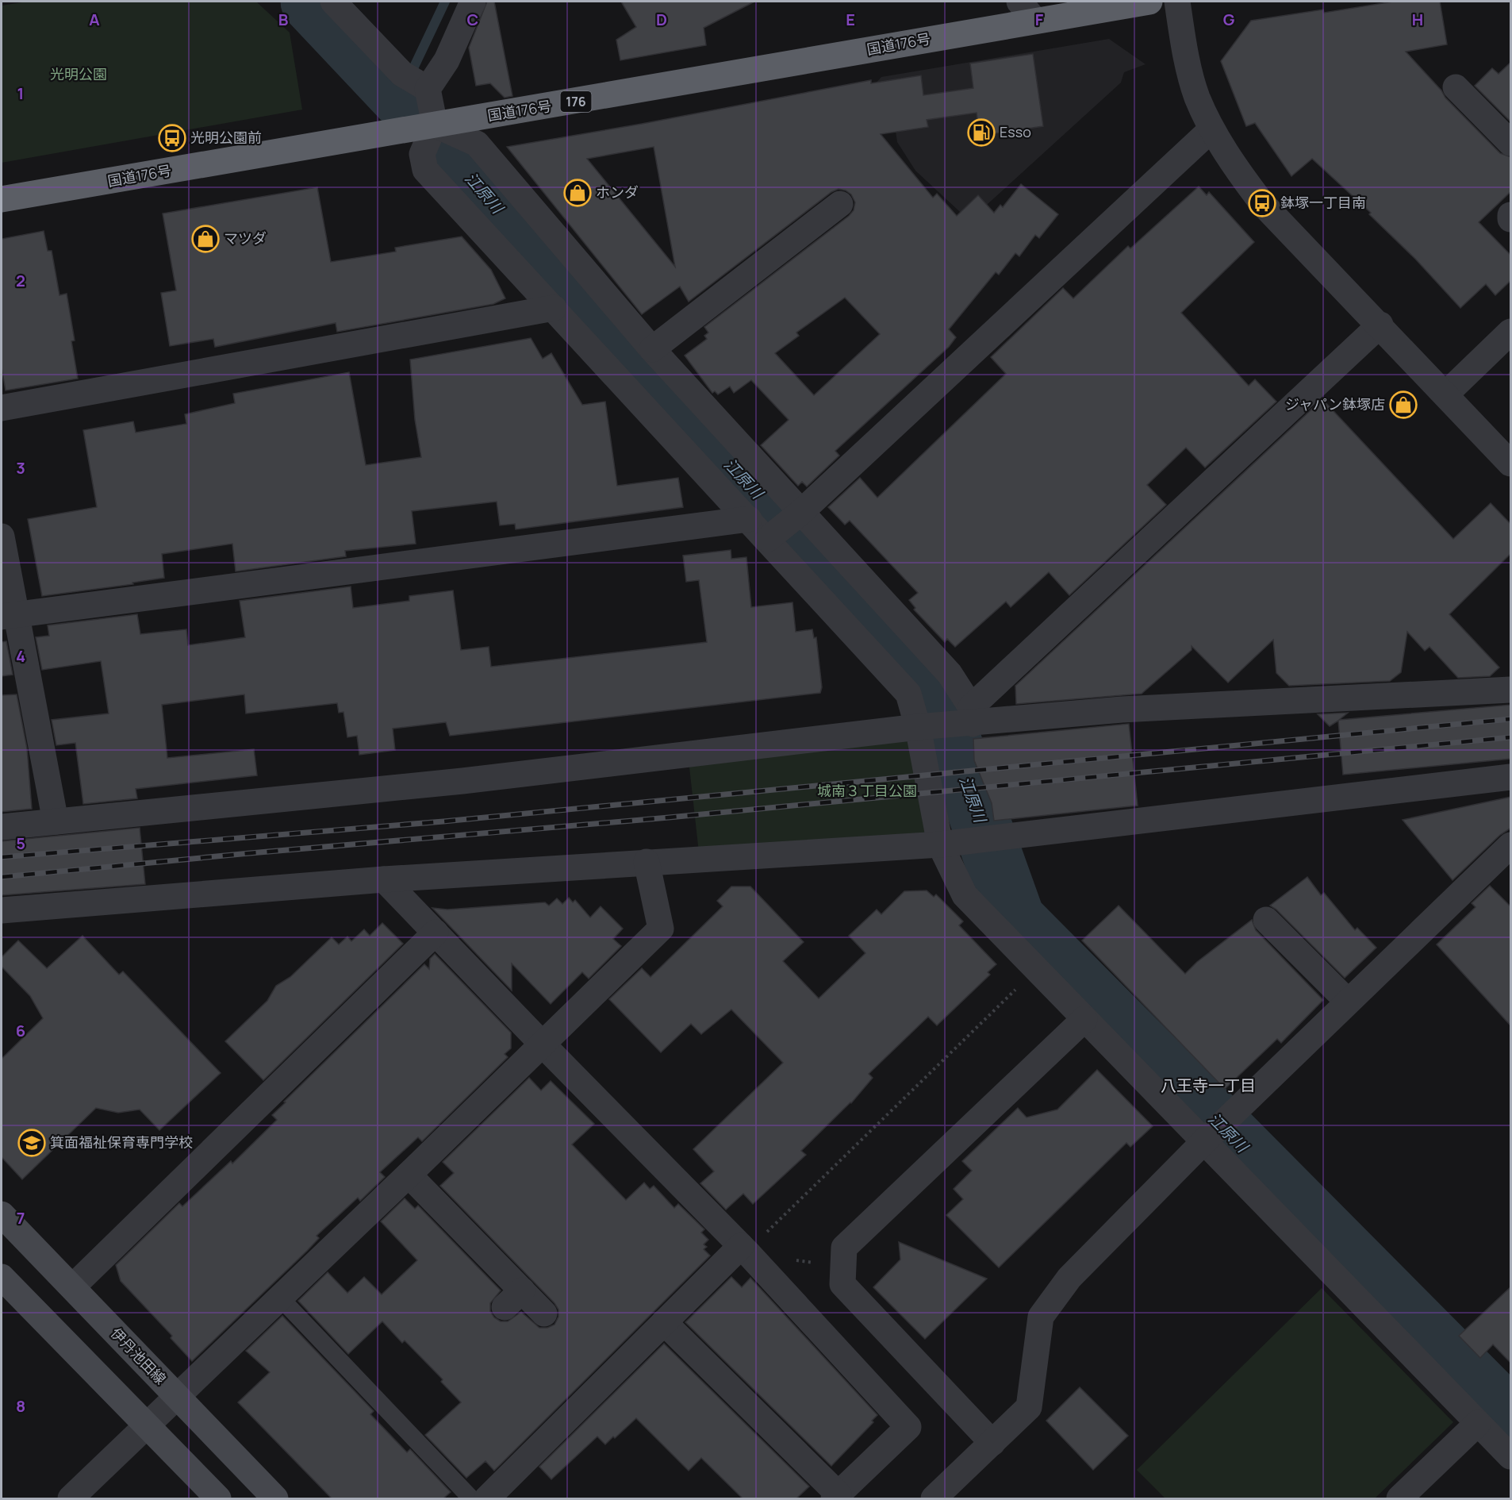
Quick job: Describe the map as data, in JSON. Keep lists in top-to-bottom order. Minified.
{"streets":{"highway":["国道176号","176"],"main road":["伊丹池田線"]},"districts":["八王寺一丁目"],"water":["江原川"],"parks":["光明公園","城南３丁目公園"],"places":{"fuel station":["Esso"],"bus stop":["光明公園前","鉢塚一丁目南"],"shop":["ホンダ","マツダ","ジャパン鉢塚店"],"school or university":["箕面福祉保育専門学校"]},"grid":{"columns":["A","B","C","D","E","F","G","H"],"rows":["1","2","3","4","5","6","7","8"]}}
